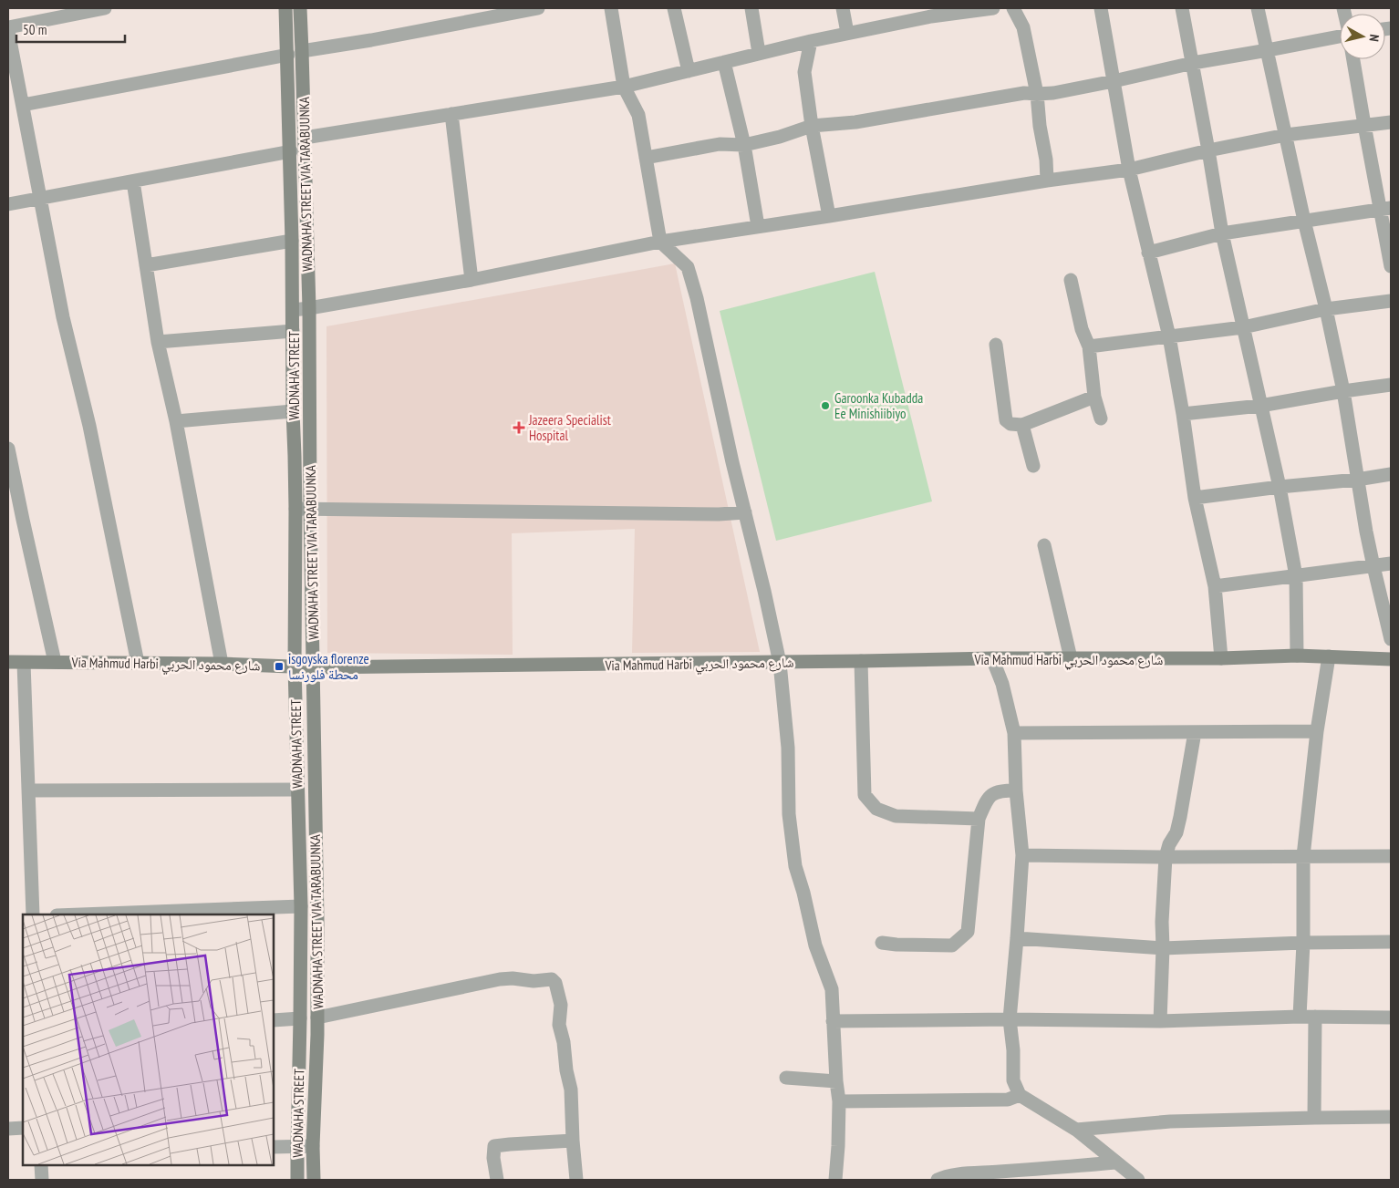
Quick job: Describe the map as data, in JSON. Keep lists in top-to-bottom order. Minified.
{"streets":{"main road":["WADNAHA STREET VIA TARABUUNKA","WADNAHA STREET","Via Mahmud Harbi شارع محمود الحربي"]},"crossings":[["WADNAHA STREET VIA TARABUUNKA","Via Mahmud Harbi شارع محمود الحربي"],["WADNAHA STREET","Via Mahmud Harbi شارع محمود الحربي"]],"places":{"other":["Garoonka Kubadda Ee Minishiibiyo"],"health":["Jazeera Specialist Hospital"],"transit":["isgoyska florenze محطة فلورنسا"]},"scale_bar":"50 m","north":"right"}
